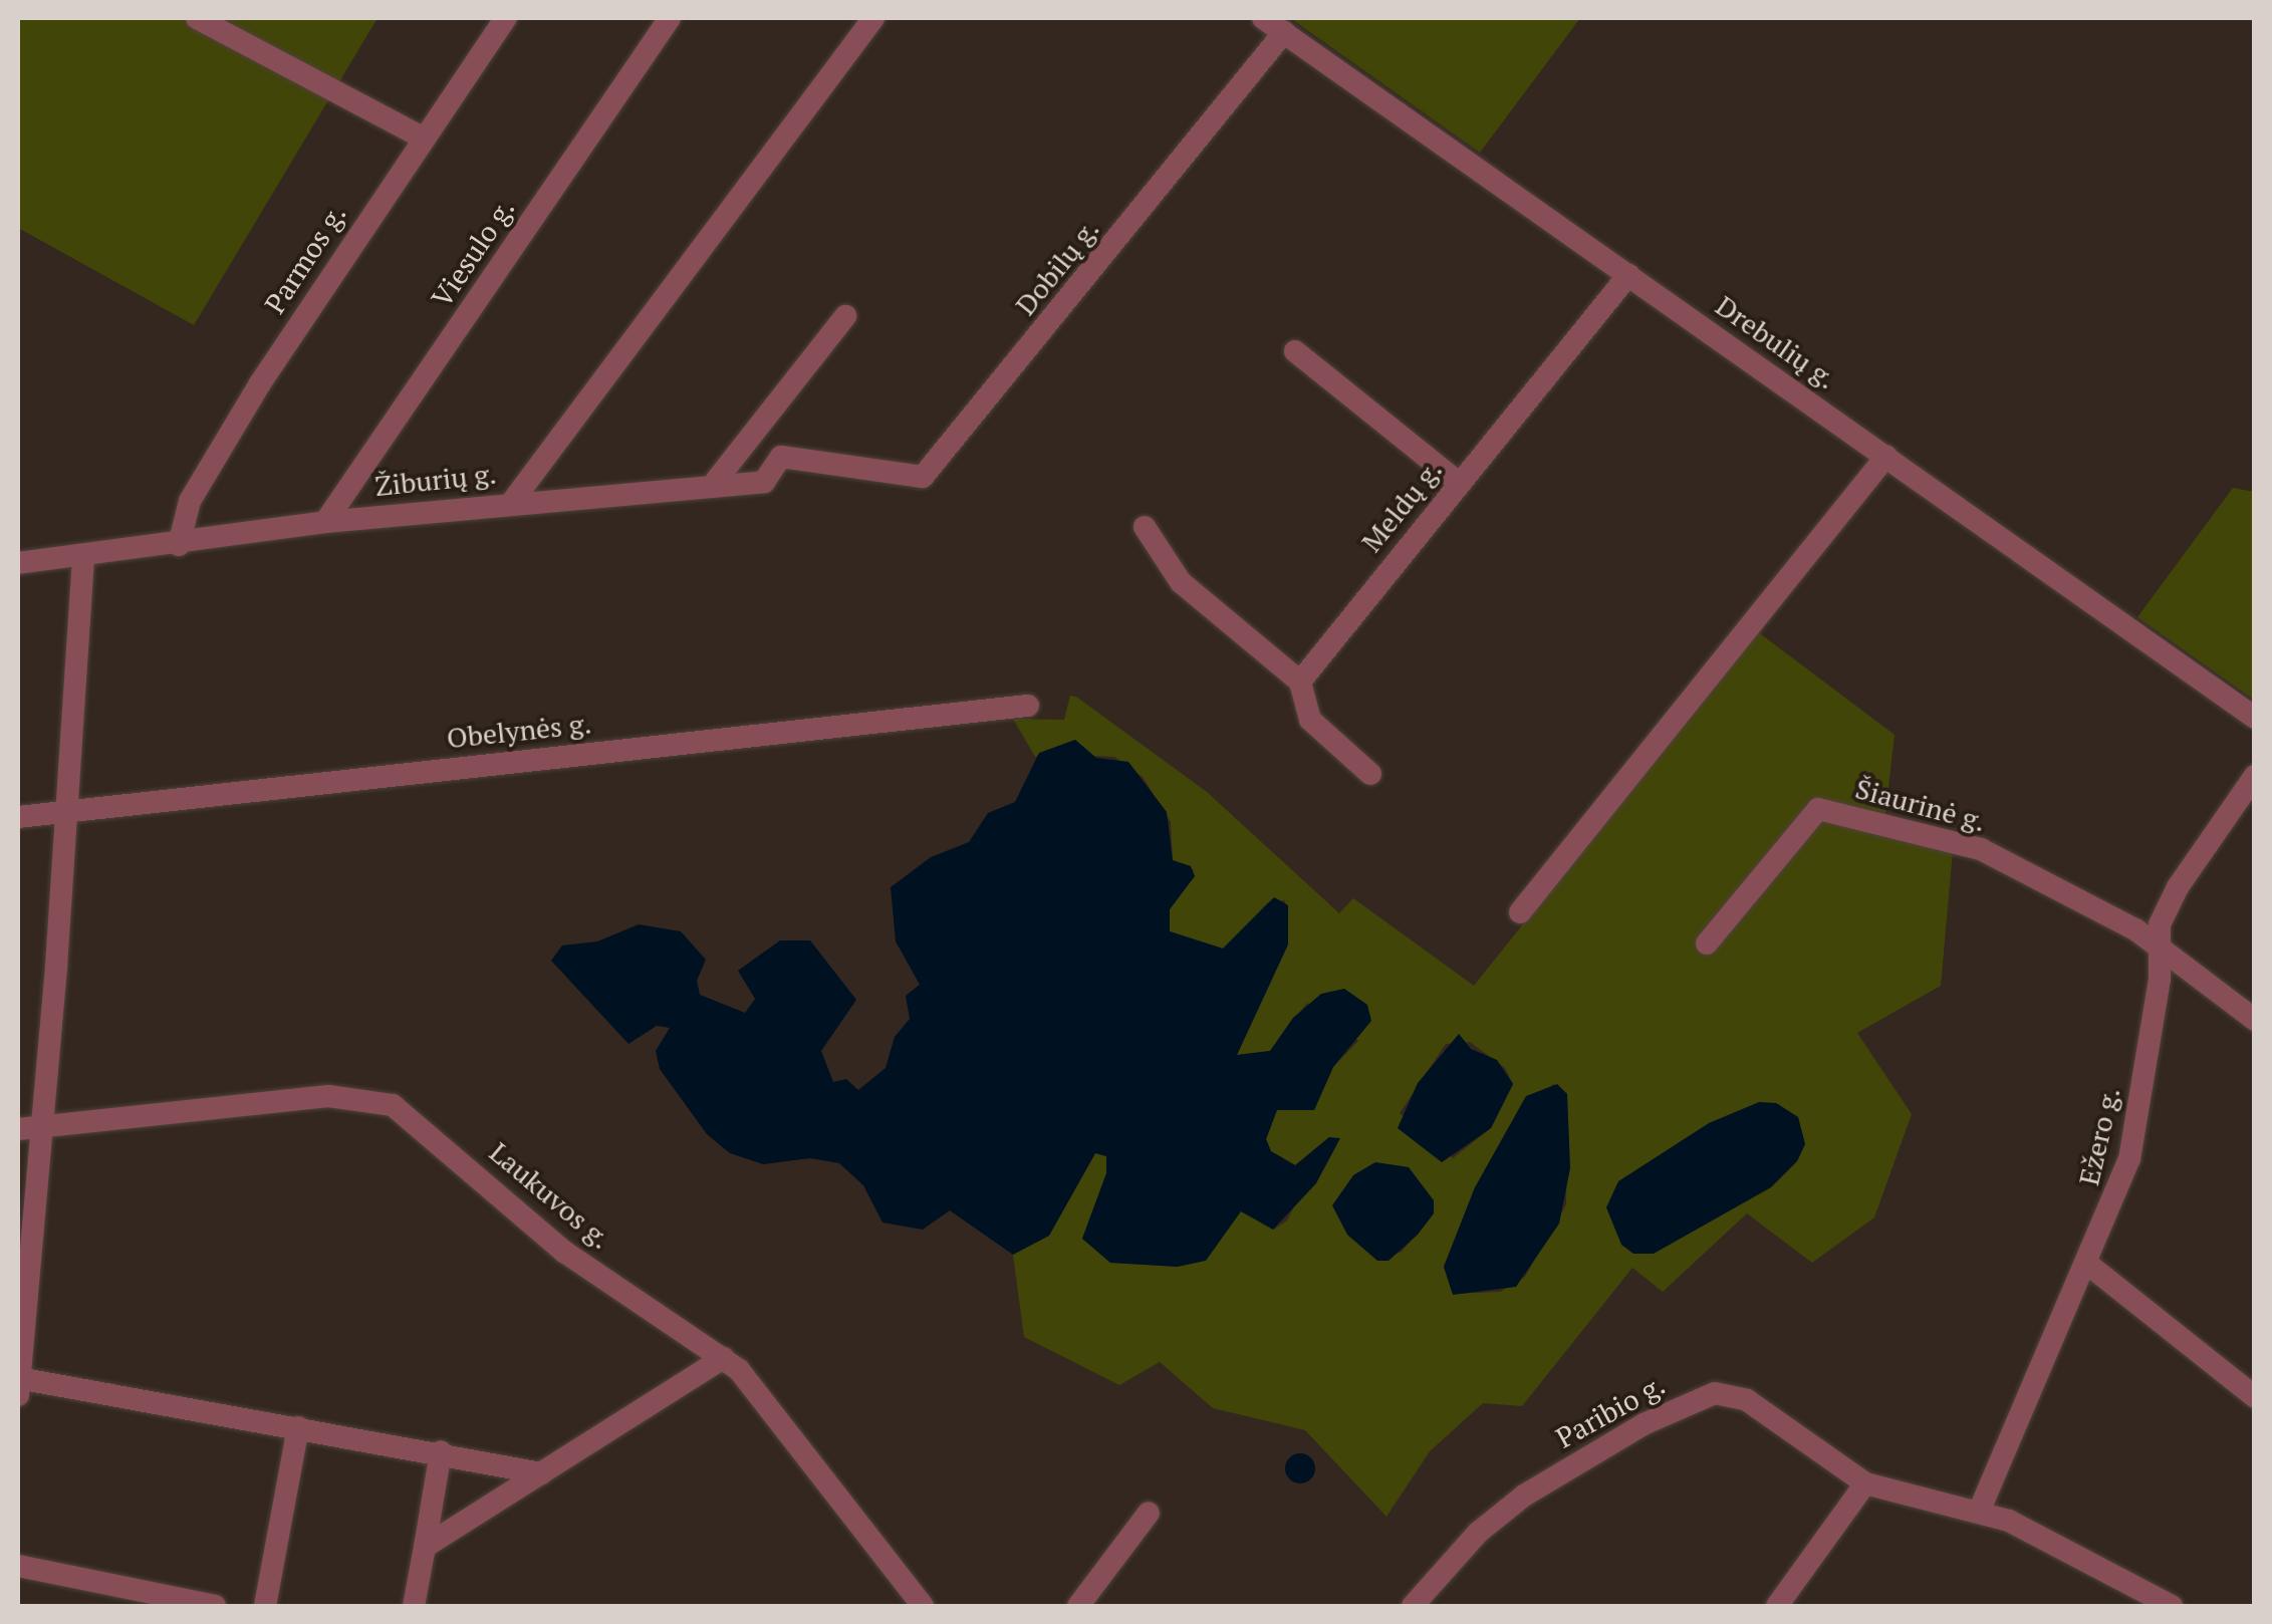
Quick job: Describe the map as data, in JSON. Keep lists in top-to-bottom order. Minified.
{"streets":{"street":["Viesulo g.","Parmos g.","Dobilų g.","Drebulių g.","Žiburių g.","Meldų g.","Obelynės g.","Šiaurinė g.","Ežero g.","Laukuvos g.","Paribio g."]},"crossings":[["Viesulo g.","Žiburių g."],["Parmos g.","Žiburių g."],["Dobilų g.","Drebulių g."],["Dobilų g.","Žiburių g."],["Drebulių g.","Meldų g."],["Šiaurinė g.","Ežero g."],["Ežero g.","Paribio g."]]}
